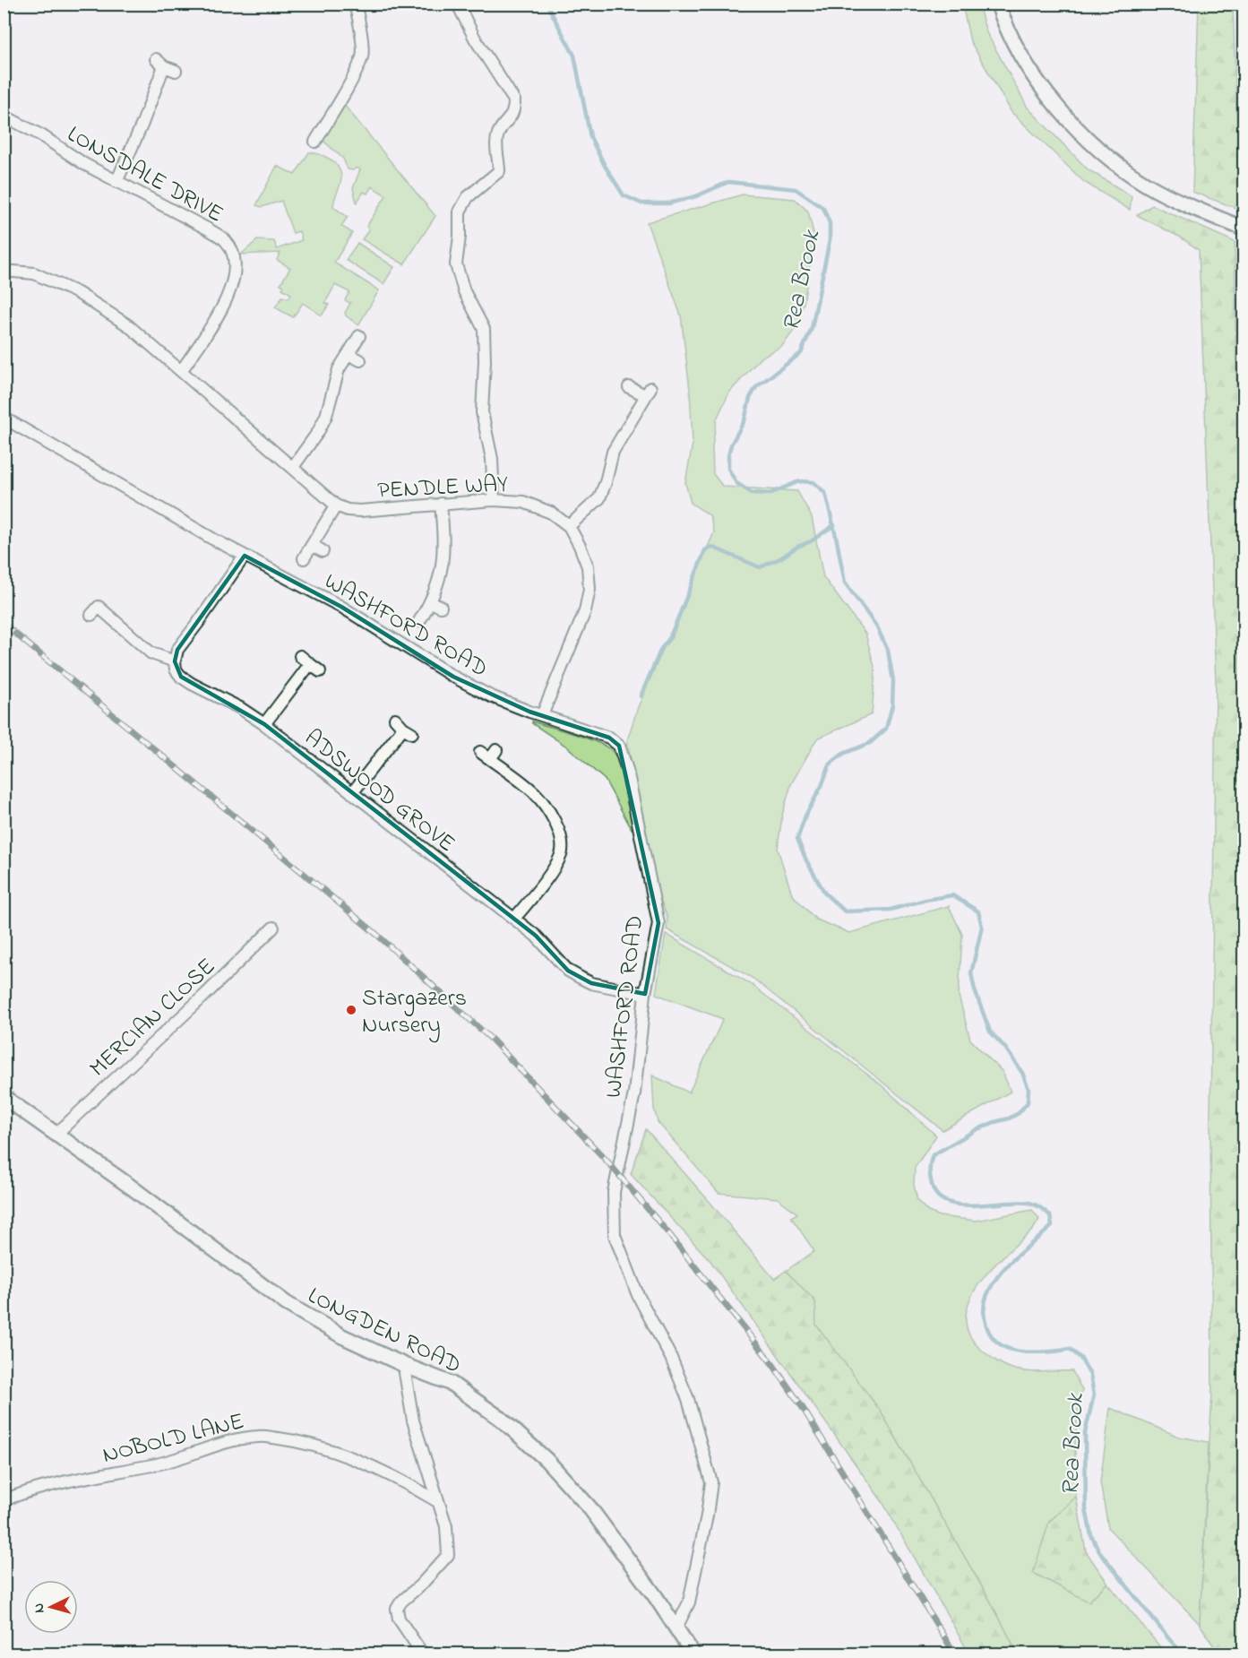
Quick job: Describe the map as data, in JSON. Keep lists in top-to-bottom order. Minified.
{"streets":{"street":["LONSDALE DRIVE","PENDLE WAY","WASHFORD ROAD","ADSWOOD GROVE","MERCIAN CLOSE","LONGDEN ROAD","NOBOLD LANE"]},"crossings":[["PENDLE WAY","WASHFORD ROAD"],["WASHFORD ROAD","ADSWOOD GROVE"],["WASHFORD ROAD","LONGDEN ROAD"],["MERCIAN CLOSE","LONGDEN ROAD"]],"water":["Rea Brook"],"places":["Stargazers Nursery"],"north":"left"}
